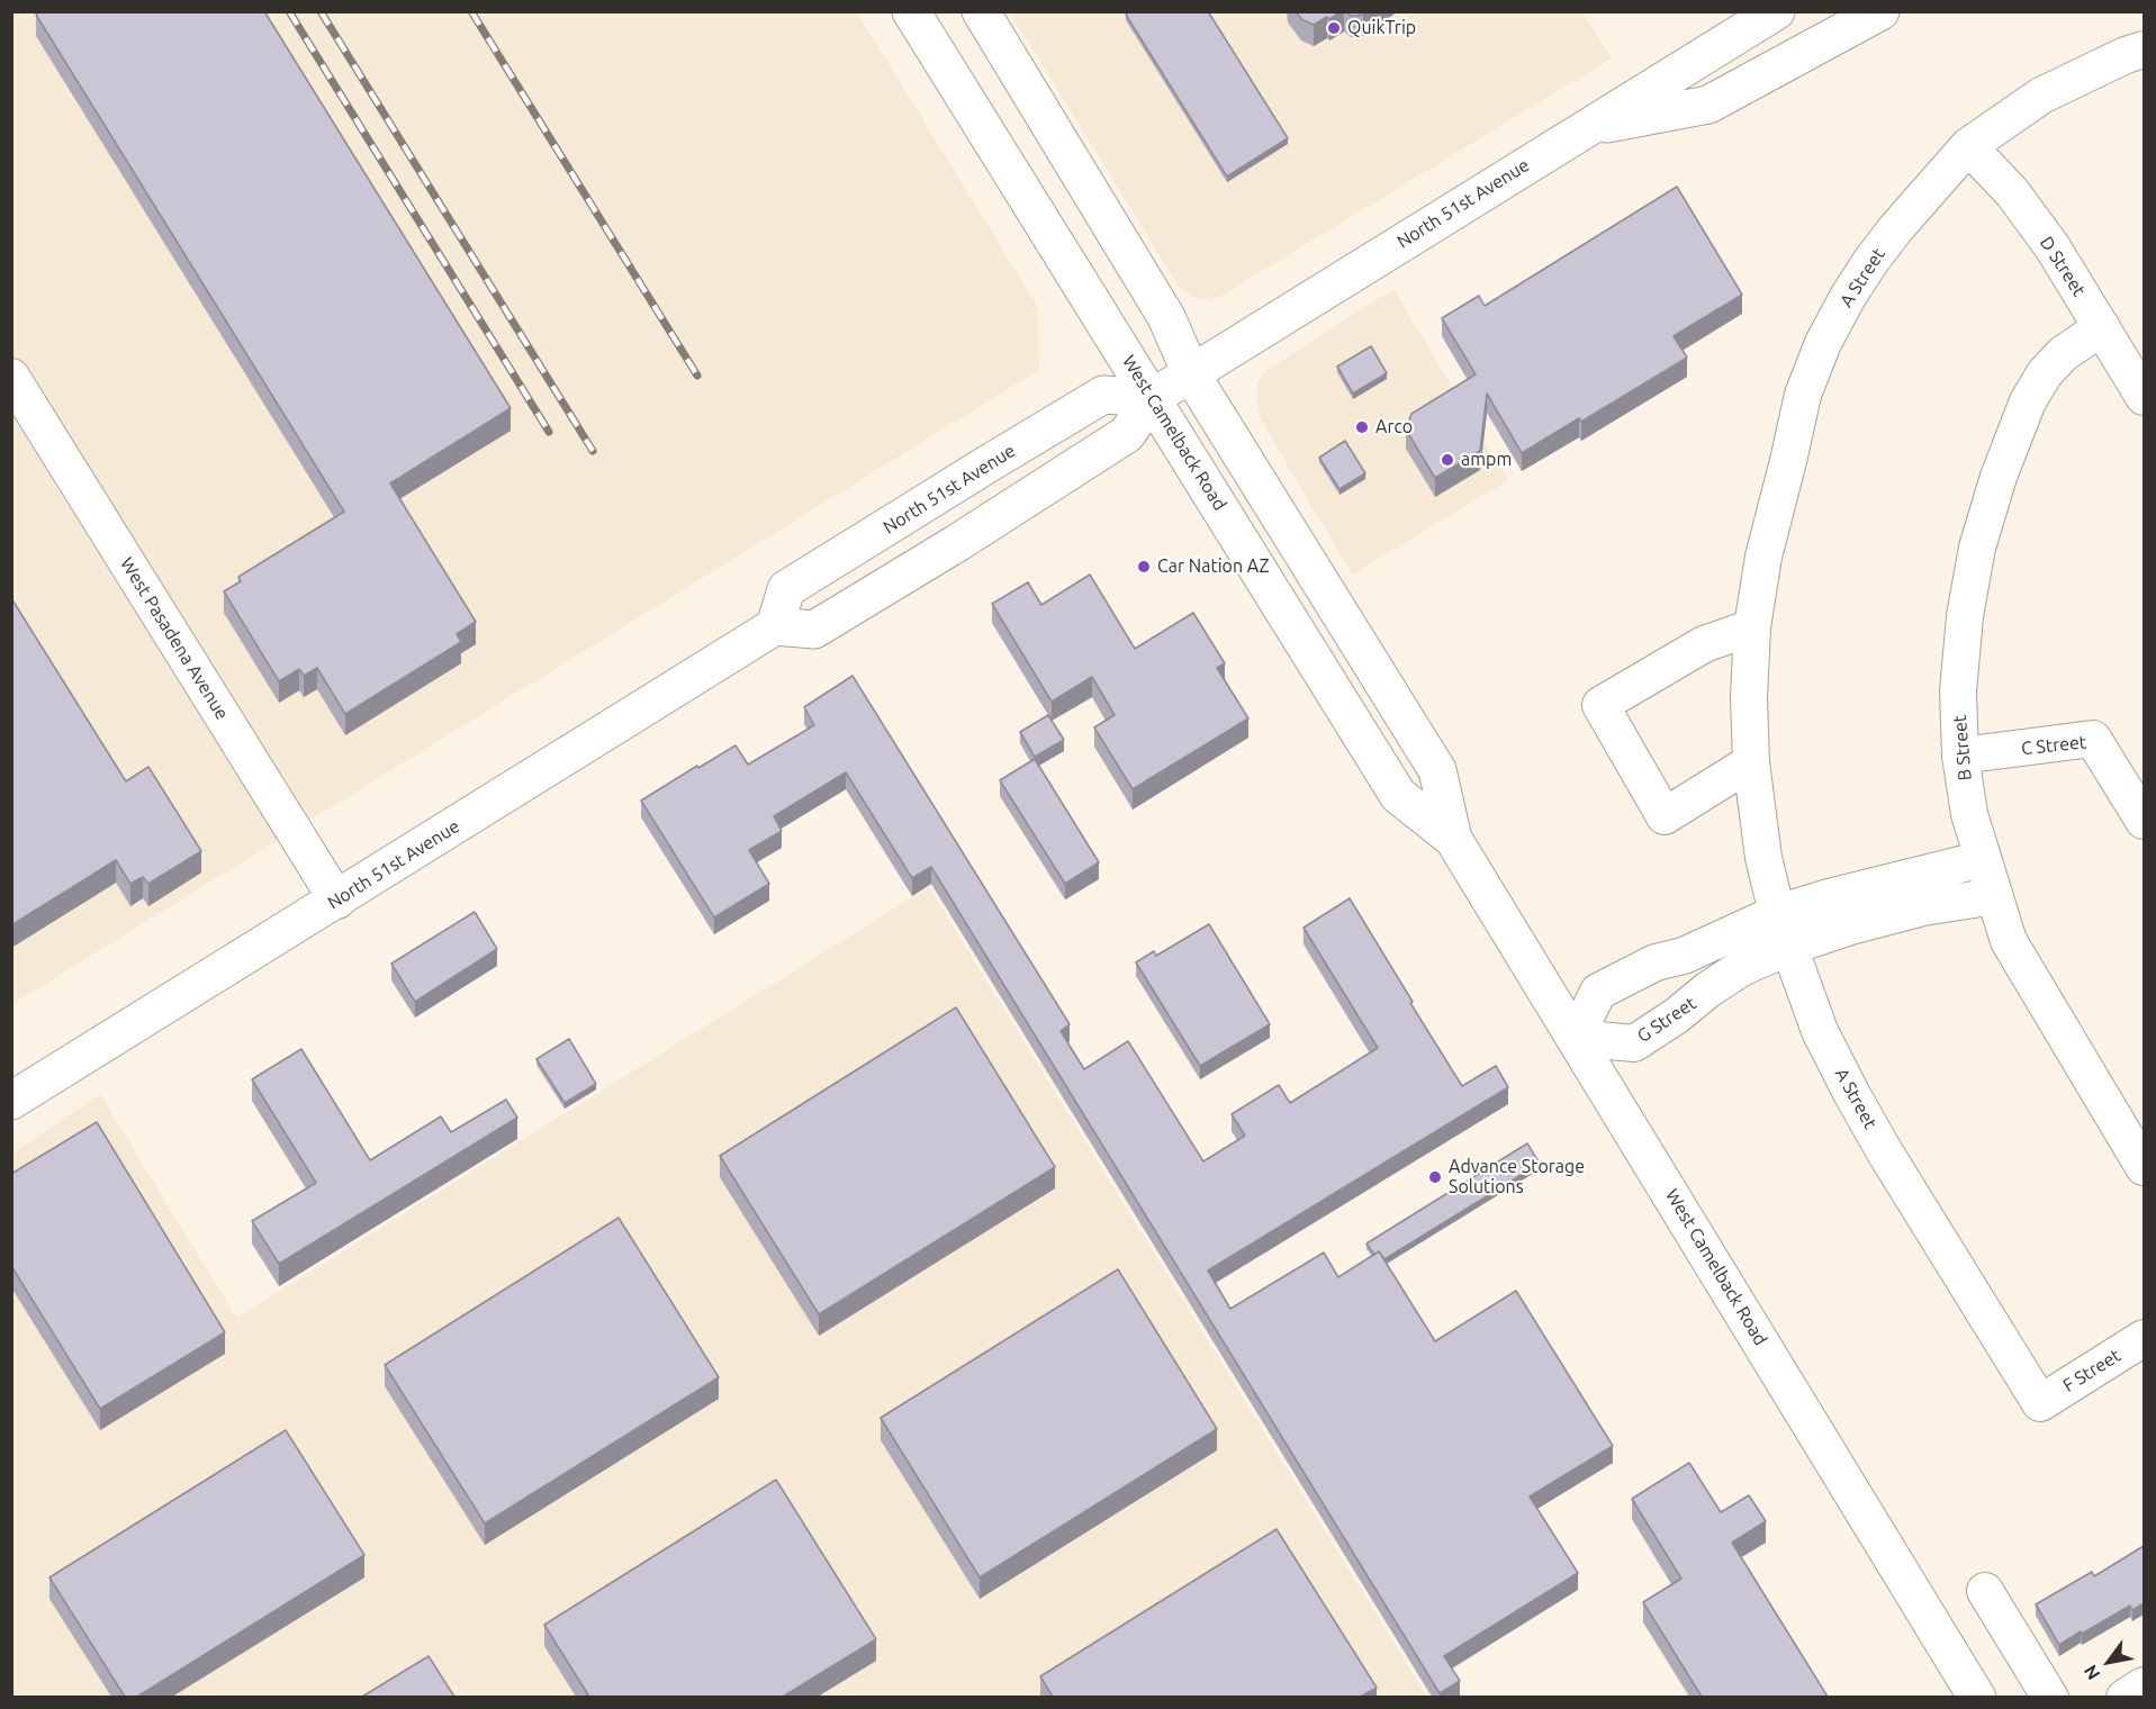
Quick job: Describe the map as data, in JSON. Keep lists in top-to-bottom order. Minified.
{"streets":{"main road":["North 51st Avenue","West Camelback Road"],"street":["D Street","A Street","West Pasadena Avenue","C Street","B Street","G Street","F Street"]},"crossings":[["North 51st Avenue","West Camelback Road"],["North 51st Avenue","West Pasadena Avenue"],["D Street","A Street"],["D Street","B Street"],["A Street","G Street"],["A Street","F Street"],["West Camelback Road","G Street"],["C Street","B Street"],["B Street","G Street"]],"places":["QuikTrip","Arco","ampm","Car Nation AZ","Advance Storage Solutions"],"north":"bottom left"}
